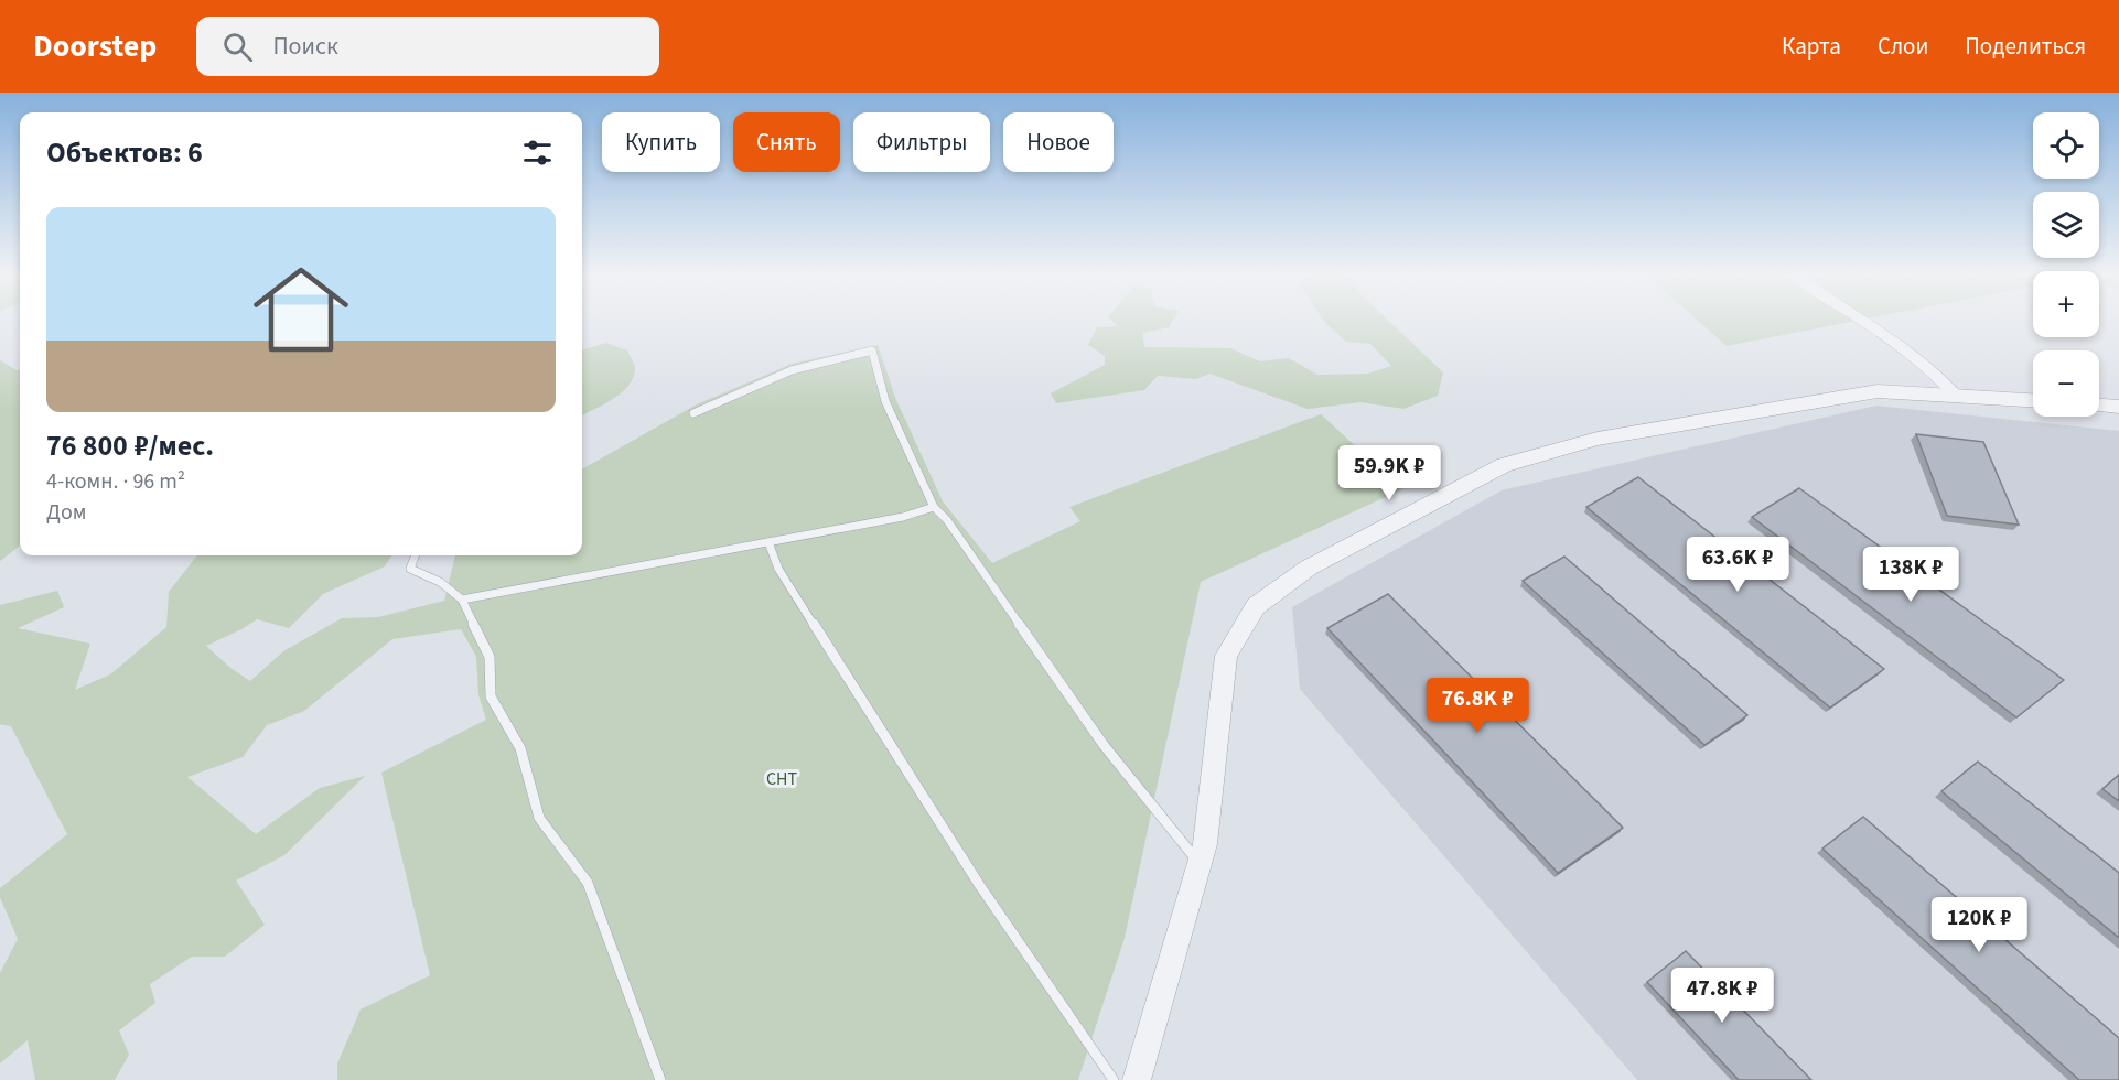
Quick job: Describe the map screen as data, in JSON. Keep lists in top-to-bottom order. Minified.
{"parks":["СНТ"],"page":{"header":"Doorstep","search":"Поиск","nav":["Карта","Слои","Поделиться"],"map_buttons":["+","−"],"chip":["Купить","Снять","Фильтры","Новое"],"heading":"Объектов: 6","list":[{"name":"76 800 ₽/мес.","note":"4-комн. · 96 m² · Дом"}],"price":["59.9K ₽","63.6K ₽","138K ₽","76.8K ₽","120K ₽","47.8K ₽"]}}
